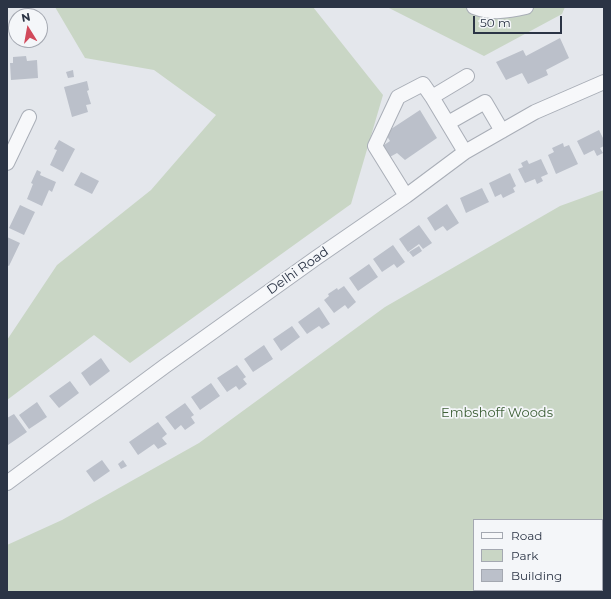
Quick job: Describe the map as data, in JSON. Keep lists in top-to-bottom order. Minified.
{"streets":{"street":["Delhi Road"]},"parks":["Embshoff Woods"],"legend":["Road","Park","Building"],"scale_bar":"50 m","north":"top"}
